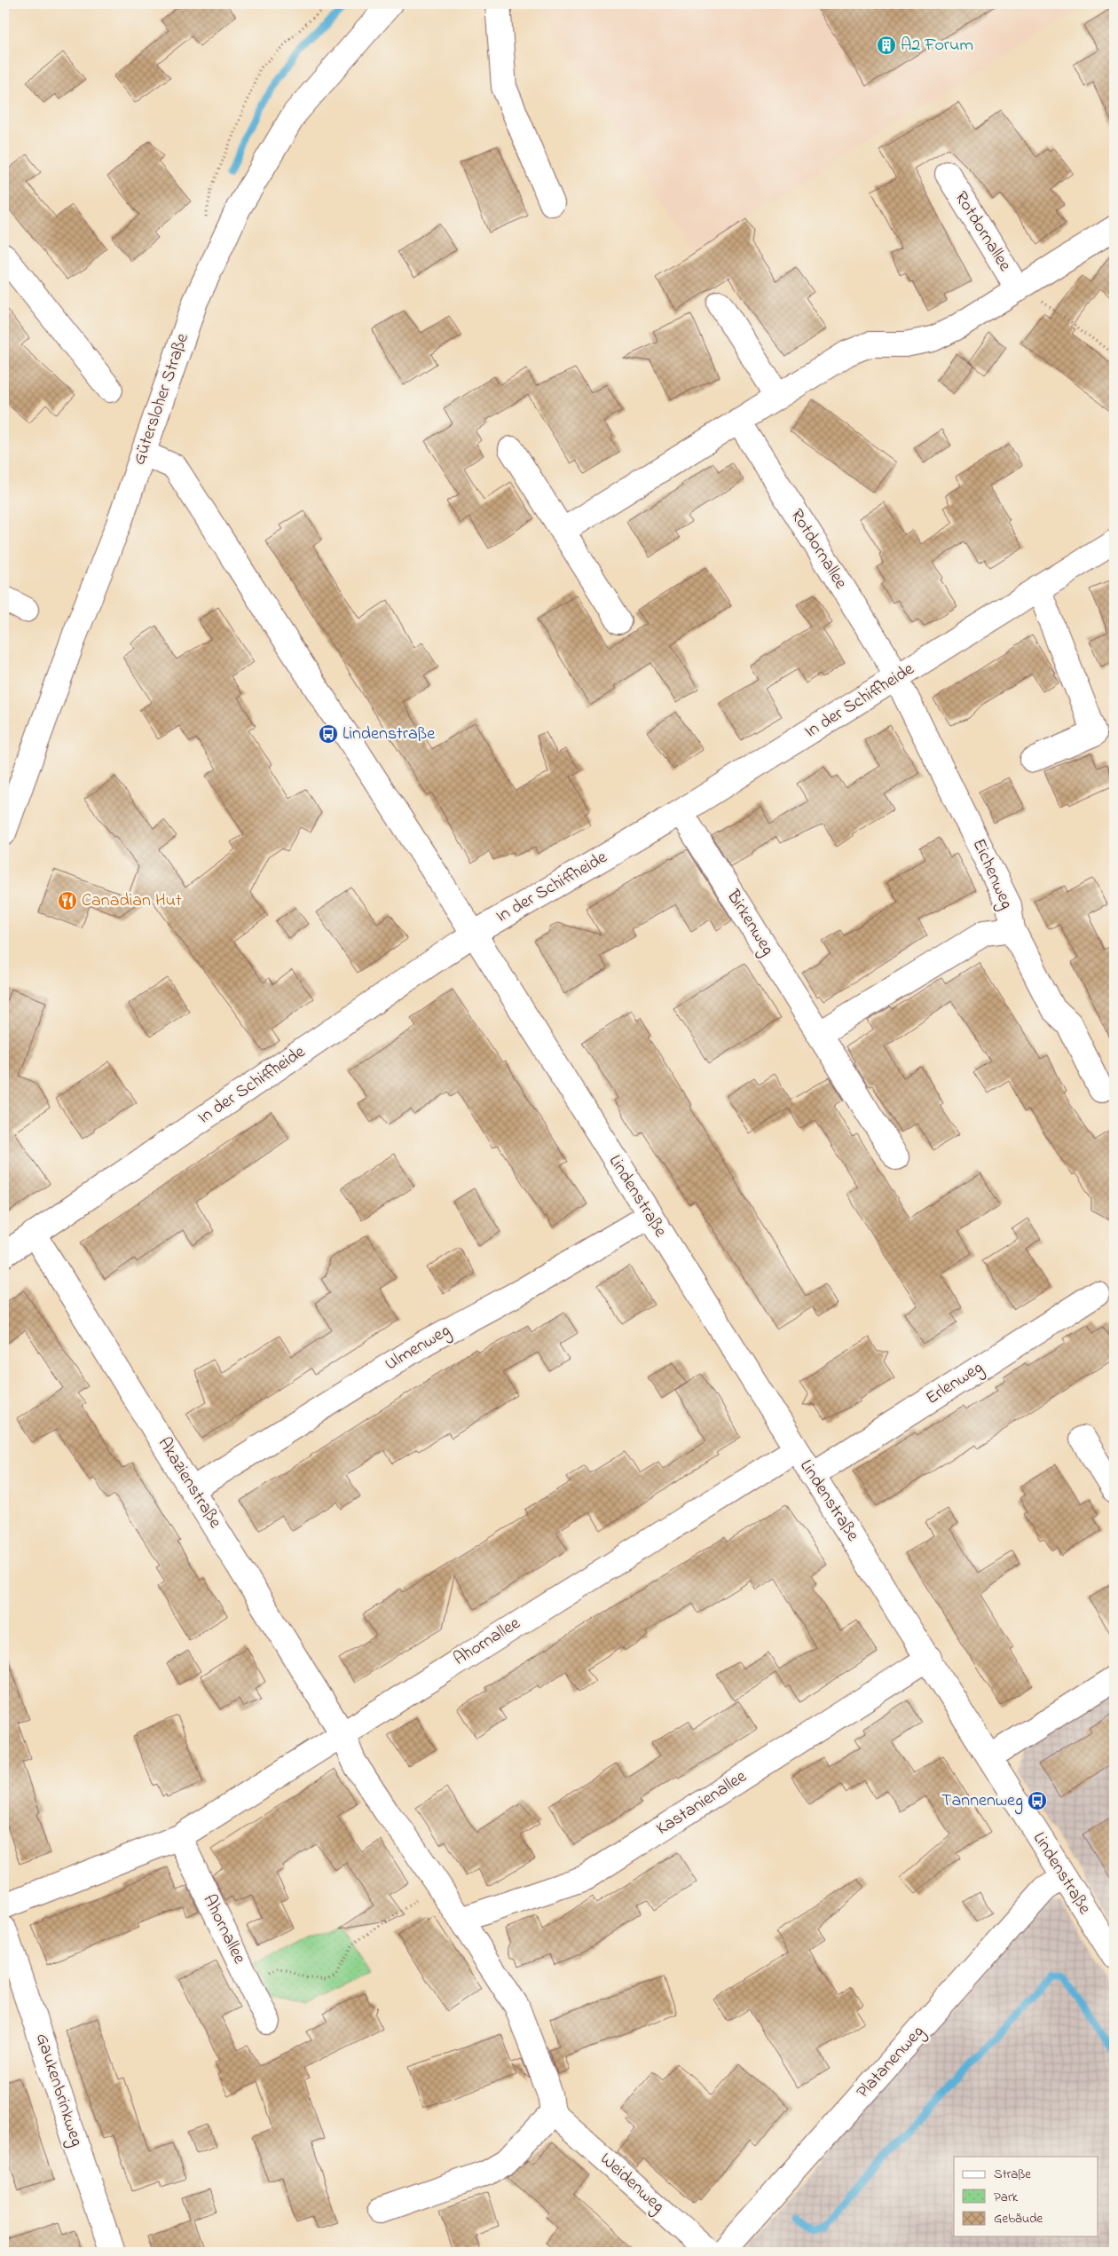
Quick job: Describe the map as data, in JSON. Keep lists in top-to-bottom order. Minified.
{"streets":{"street":["Rotdornallee","Gütersloher Straße","In der Schiffheide","Eichenweg","Birkenweg","Lindenstraße","Ulmenweg","Erlenweg","Akazienstraße","Ahornallee","Kastanienallee","Platanenweg","Gaukenbrinkweg","Weidenweg"]},"crossings":[["Rotdornallee","In der Schiffheide"],["Rotdornallee","Eichenweg"],["Gütersloher Straße","Lindenstraße"],["In der Schiffheide","Eichenweg"],["In der Schiffheide","Birkenweg"],["In der Schiffheide","Lindenstraße"],["In der Schiffheide","Akazienstraße"],["Lindenstraße","Ulmenweg"],["Lindenstraße","Erlenweg"],["Lindenstraße","Ahornallee"],["Lindenstraße","Kastanienallee"],["Lindenstraße","Platanenweg"],["Ulmenweg","Akazienstraße"],["Akazienstraße","Ahornallee"]],"places":{"building":["A2 Forum"],"bus stop":["Lindenstraße","Tannenweg"],"restaurant":["Canadian Hut"]},"legend":["Straße","Park","Gebäude"]}
